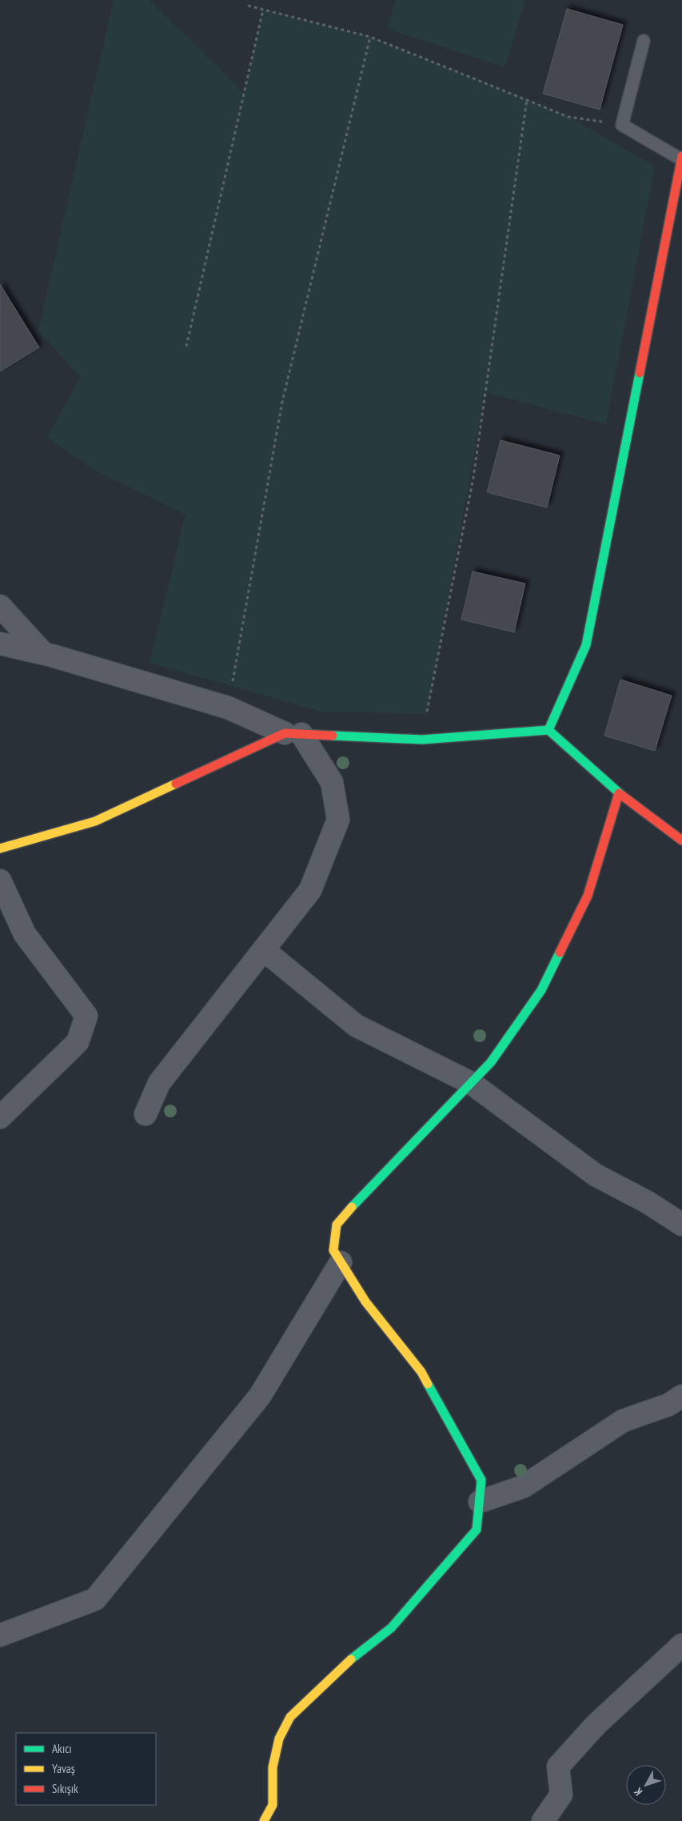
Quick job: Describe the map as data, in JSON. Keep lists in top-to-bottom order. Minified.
{"legend":["Akıcı","Yavaş","Sıkışık"],"north":"bottom left"}
